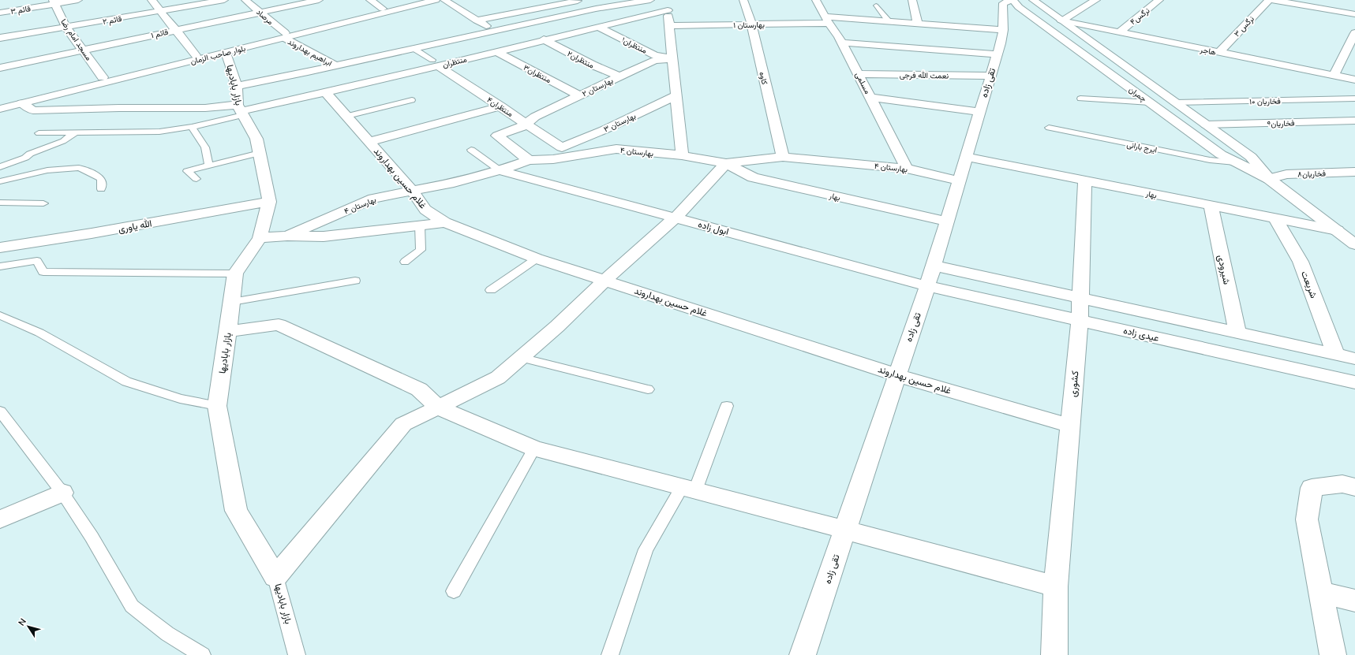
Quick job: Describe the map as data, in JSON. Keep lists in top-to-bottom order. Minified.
{"streets":{"street":["قائم ۳","نرگس۴","مرصاد","قائم ۲","بهارستان ۱","نرگس ۳","قائم ۱","مسجد امام رضا","منتظران۱","هاجر","ابراهیم بهداروند","بلوار صاحب الزمان","منتظران۲","منتظران","منتظران۳","نعمت الله فرجی","کاوه","مسلمی","تقی زاده","بازار بابادیها","بهارستان ۲","چمران","منتظران۴","بهارستان ۳","فخاریان۹","بهارستان ۴","فخاریان۸","غلام حسین بهداروند","بهار","الله یاوری","ابول زاده","شیرودی","شریعت","عیدی زاده","کشوری"],"lane":["فخاریان ۱۰","ایرج بارانی"]},"crossings":[["قائم ۳","مسجد امام رضا"],["نرگس۴","هاجر"],["مرصاد","قائم ۱"],["مرصاد","ابراهیم بهداروند"],["مرصاد","بلوار صاحب الزمان"],["قائم ۲","مسجد امام رضا"],["بهارستان ۱","کاوه"],["بهارستان ۱","مسلمی"],["بهارستان ۱","تقی زاده"],["نرگس ۳","هاجر"],["قائم ۱","مسجد امام رضا"],["مسجد امام رضا","بلوار صاحب الزمان"],["منتظران۱","منتظران"],["منتظران۱","بهارستان ۲"],["هاجر","چمران"],["ابراهیم بهداروند","بلوار صاحب الزمان"],["بلوار صاحب الزمان","منتظران"],["بلوار صاحب الزمان","بازار بابادیها"],["منتظران۲","منتظران"],["منتظران۲","بهارستان ۲"],["منتظران","منتظران۳"],["منتظران","بازار بابادیها"],["منتظران","منتظران۴"],["منتظران","غلام حسین بهداروند"],["منتظران۳","بهارستان ۲"],["نعمت الله فرجی","مسلمی"],["نعمت الله فرجی","تقی زاده"],["کاوه","بهارستان ۴"],["مسلمی","بهارستان ۴"],["تقی زاده","چمران"],["تقی زاده","بهارستان ۴"],["تقی زاده","غلام حسین بهداروند"],["تقی زاده","بهار"],["تقی زاده","ابول زاده"],["تقی زاده","عیدی زاده"],["بازار بابادیها","الله یاوری"],["بهارستان ۲","منتظران۴"],["بهارستان ۲","بهارستان ۴"],["چمران","فخاریان ۱۰"],["چمران","فخاریان۹"],["چمران","ایرج بارانی"],["چمران","فخاریان۸"],["چمران","بهار"],["منتظران۴","بهارستان ۳"],["بهارستان ۴","غلام حسین بهداروند"],["بهارستان ۴","بهار"],["بهارستان ۴","ابول زاده"],["غلام حسین بهداروند","کشوری"],["بهار","شیرودی"],["بهار","شریعت"],["بهار","کشوری"],["ابول زاده","عیدی زاده"],["عیدی زاده","کشوری"]],"north":"top left"}
